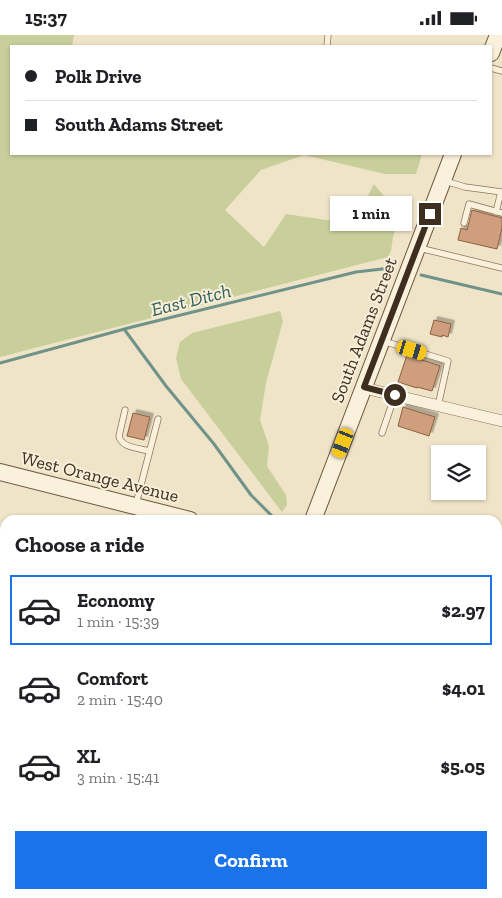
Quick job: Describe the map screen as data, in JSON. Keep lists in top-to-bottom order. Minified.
{"streets":{"main road":["South Adams Street","West Orange Avenue"]},"water":["East Ditch"],"page":{"status":"15:37","banner":["Polk Drive","South Adams Street"],"bubble":"1 min","heading":"Choose a ride","list":[{"name":"Economy","note":"1 min · 15:39","value":"$2.97"},{"name":"Comfort","note":"2 min · 15:40","value":"$4.01"},{"name":"XL","note":"3 min · 15:41","value":"$5.05"}],"buttons":"Confirm"}}
